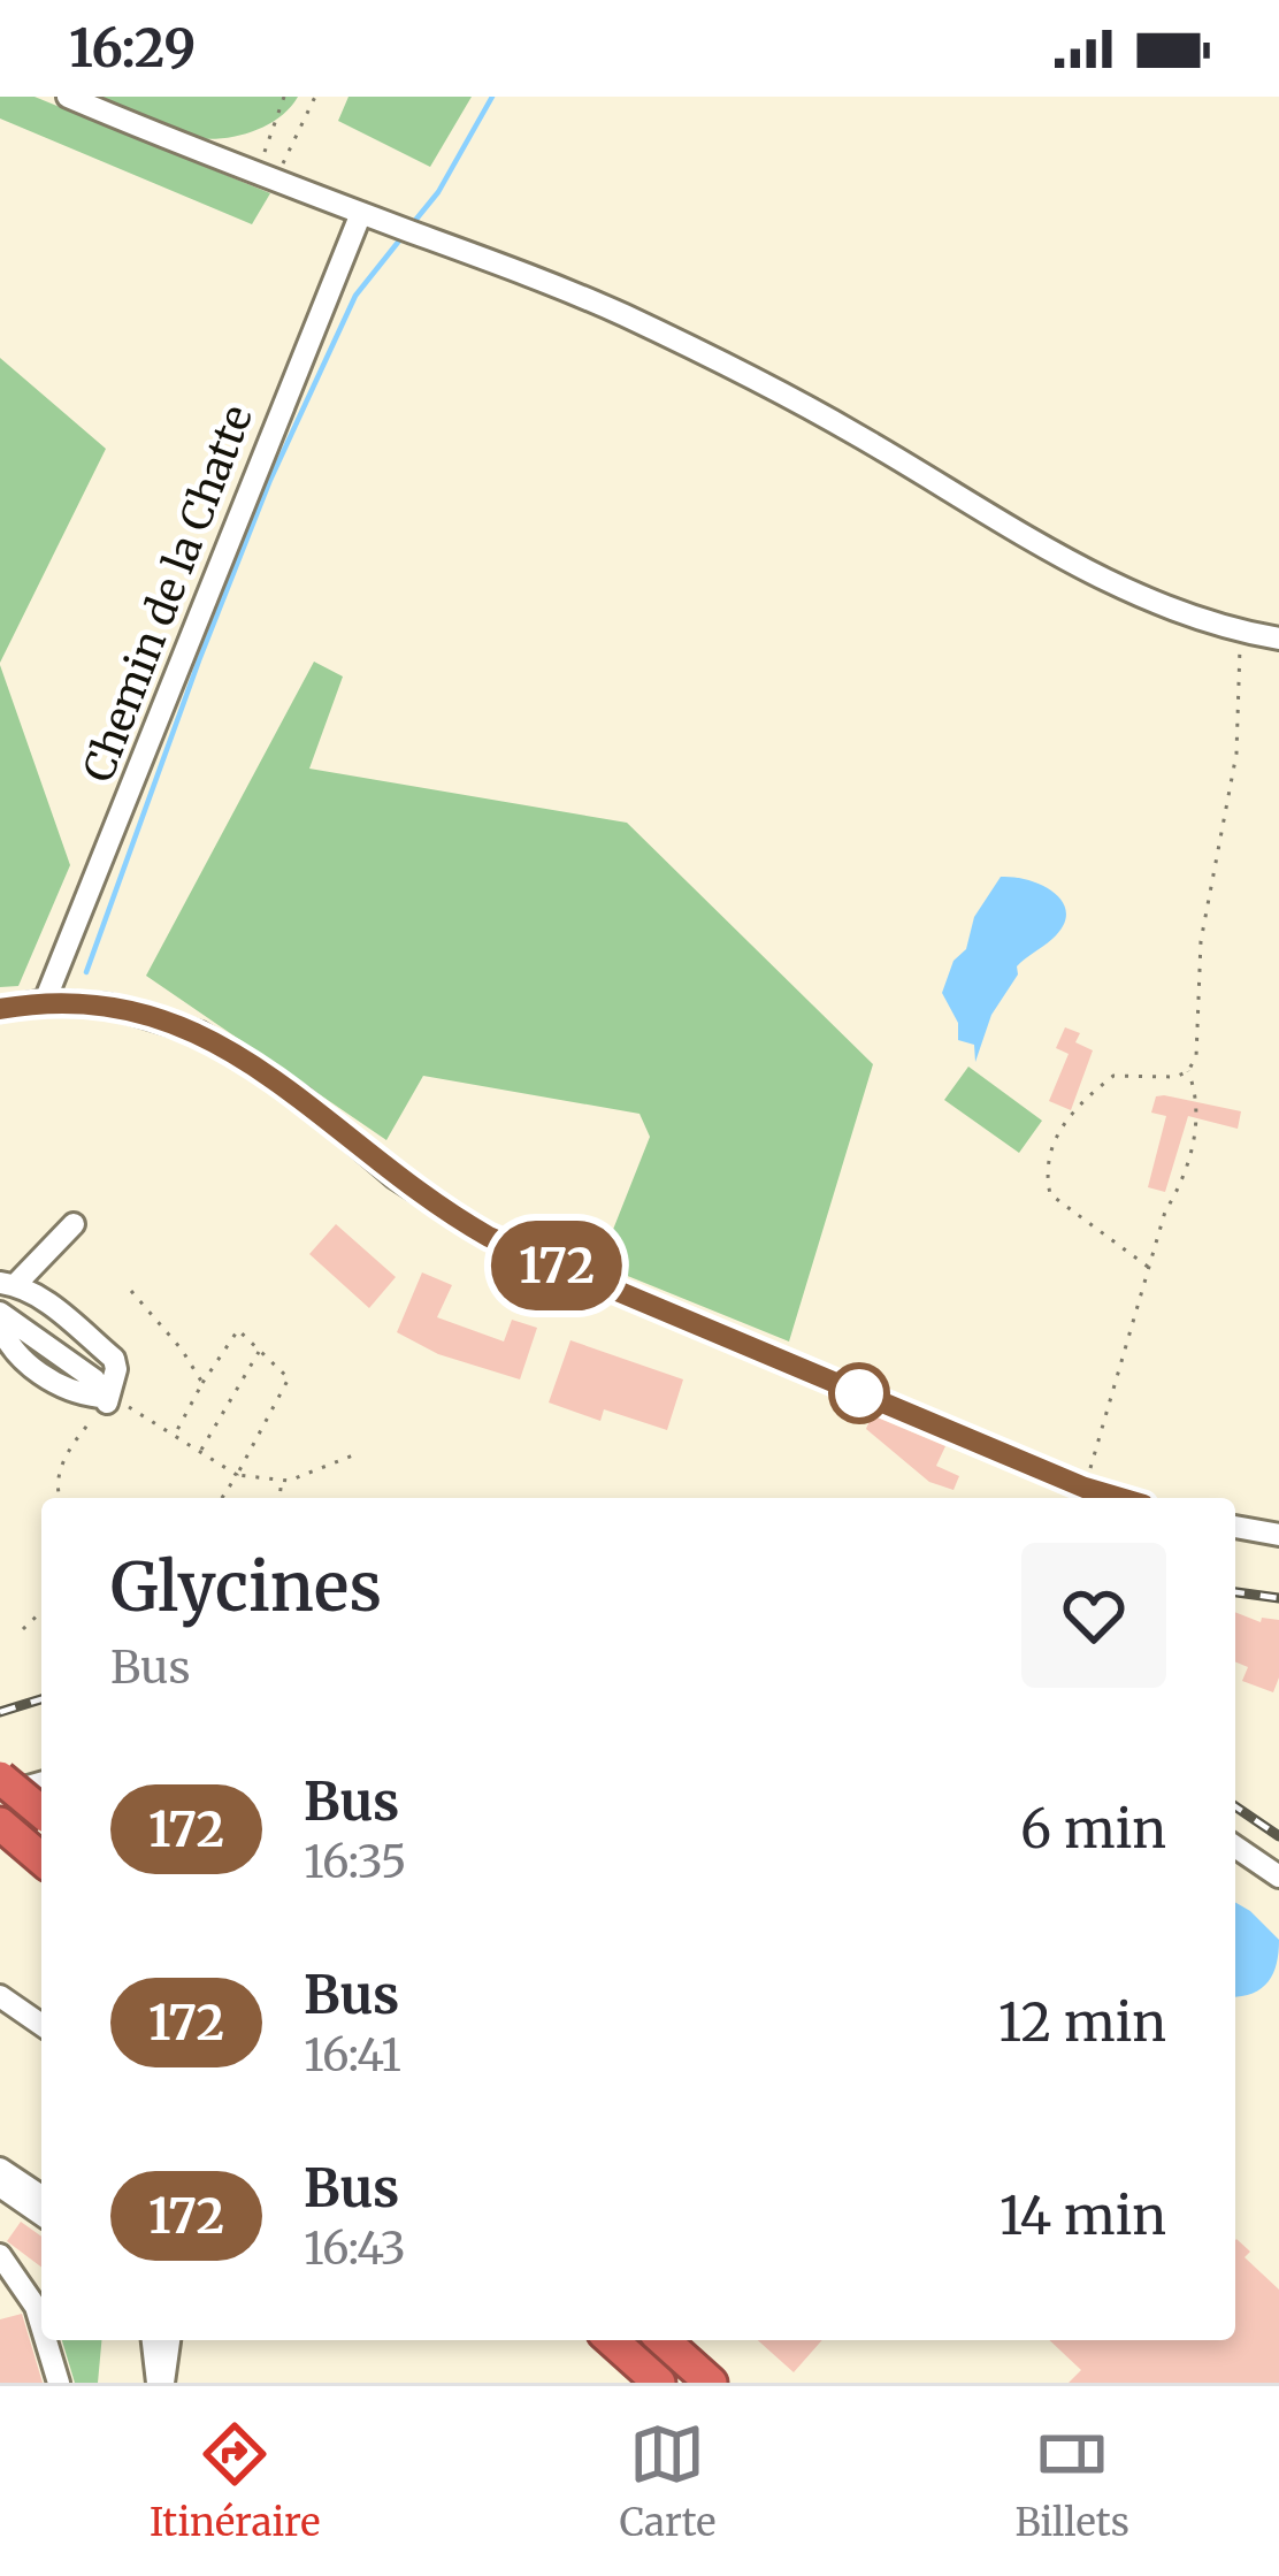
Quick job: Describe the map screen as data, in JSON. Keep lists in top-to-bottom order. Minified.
{"streets":{"street":["Chemin de la Chatte"]},"lines":["bus line 172"],"page":{"status":"16:29","on_map":"172","heading":["Glycines","Bus"],"list":[{"mark":"172","name":"Bus","note":"16:35","value":"6 min"},{"mark":"172","name":"Bus","note":"16:41","value":"12 min"},{"mark":"172","name":"Bus","note":"16:43","value":"14 min"}],"tabs":["Itinéraire","Carte","Billets"]}}
